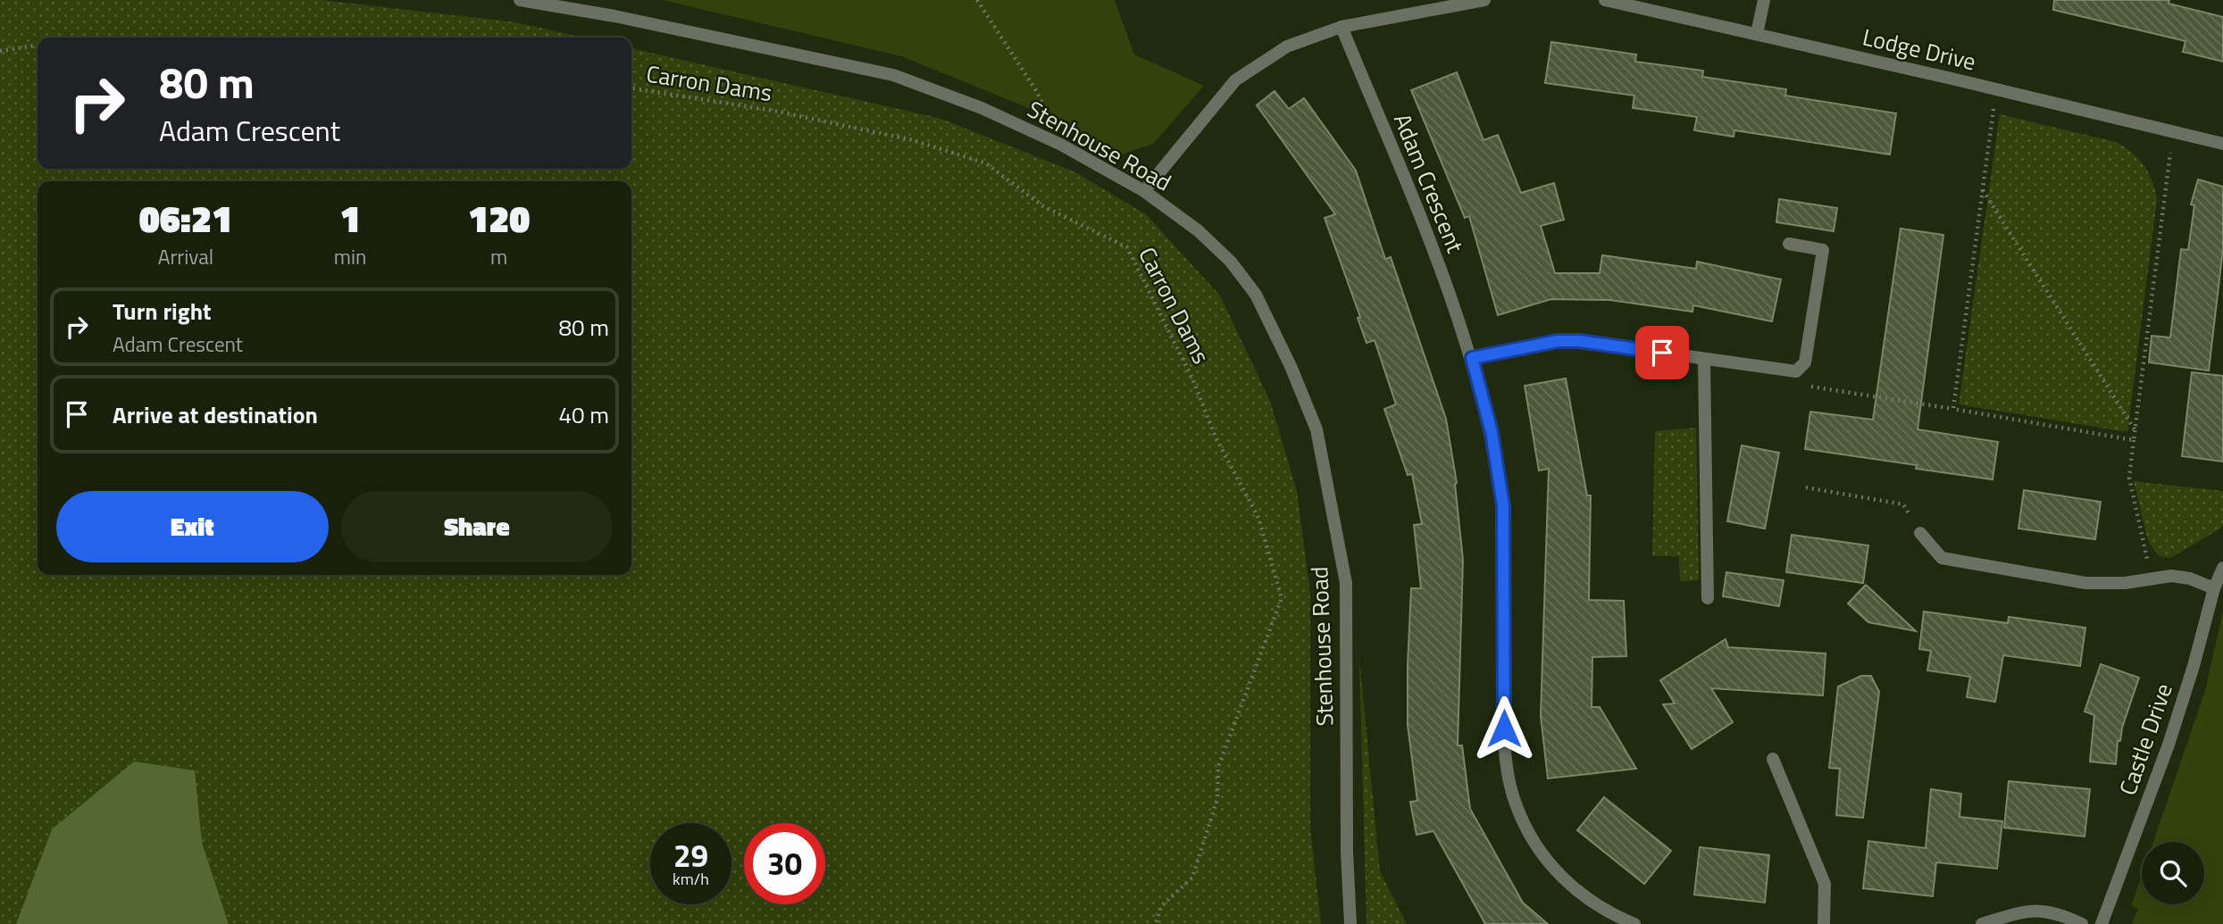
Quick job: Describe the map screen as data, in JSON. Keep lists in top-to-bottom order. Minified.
{"streets":{"street":["Lodge Drive","Stenhouse Road","Adam Crescent","Castle Drive"],"path":["Carron Dams"]},"page":{"turn":["80 m","Adam Crescent"],"eta":["06:21","Arrival","1","min","120","m"],"list":[{"name":"Turn right","note":"Adam Crescent","value":"80 m"},{"name":"Arrive at destination","value":"40 m"}],"buttons":["Exit","Share"],"speed":"29 km/h","limit":"30"}}
